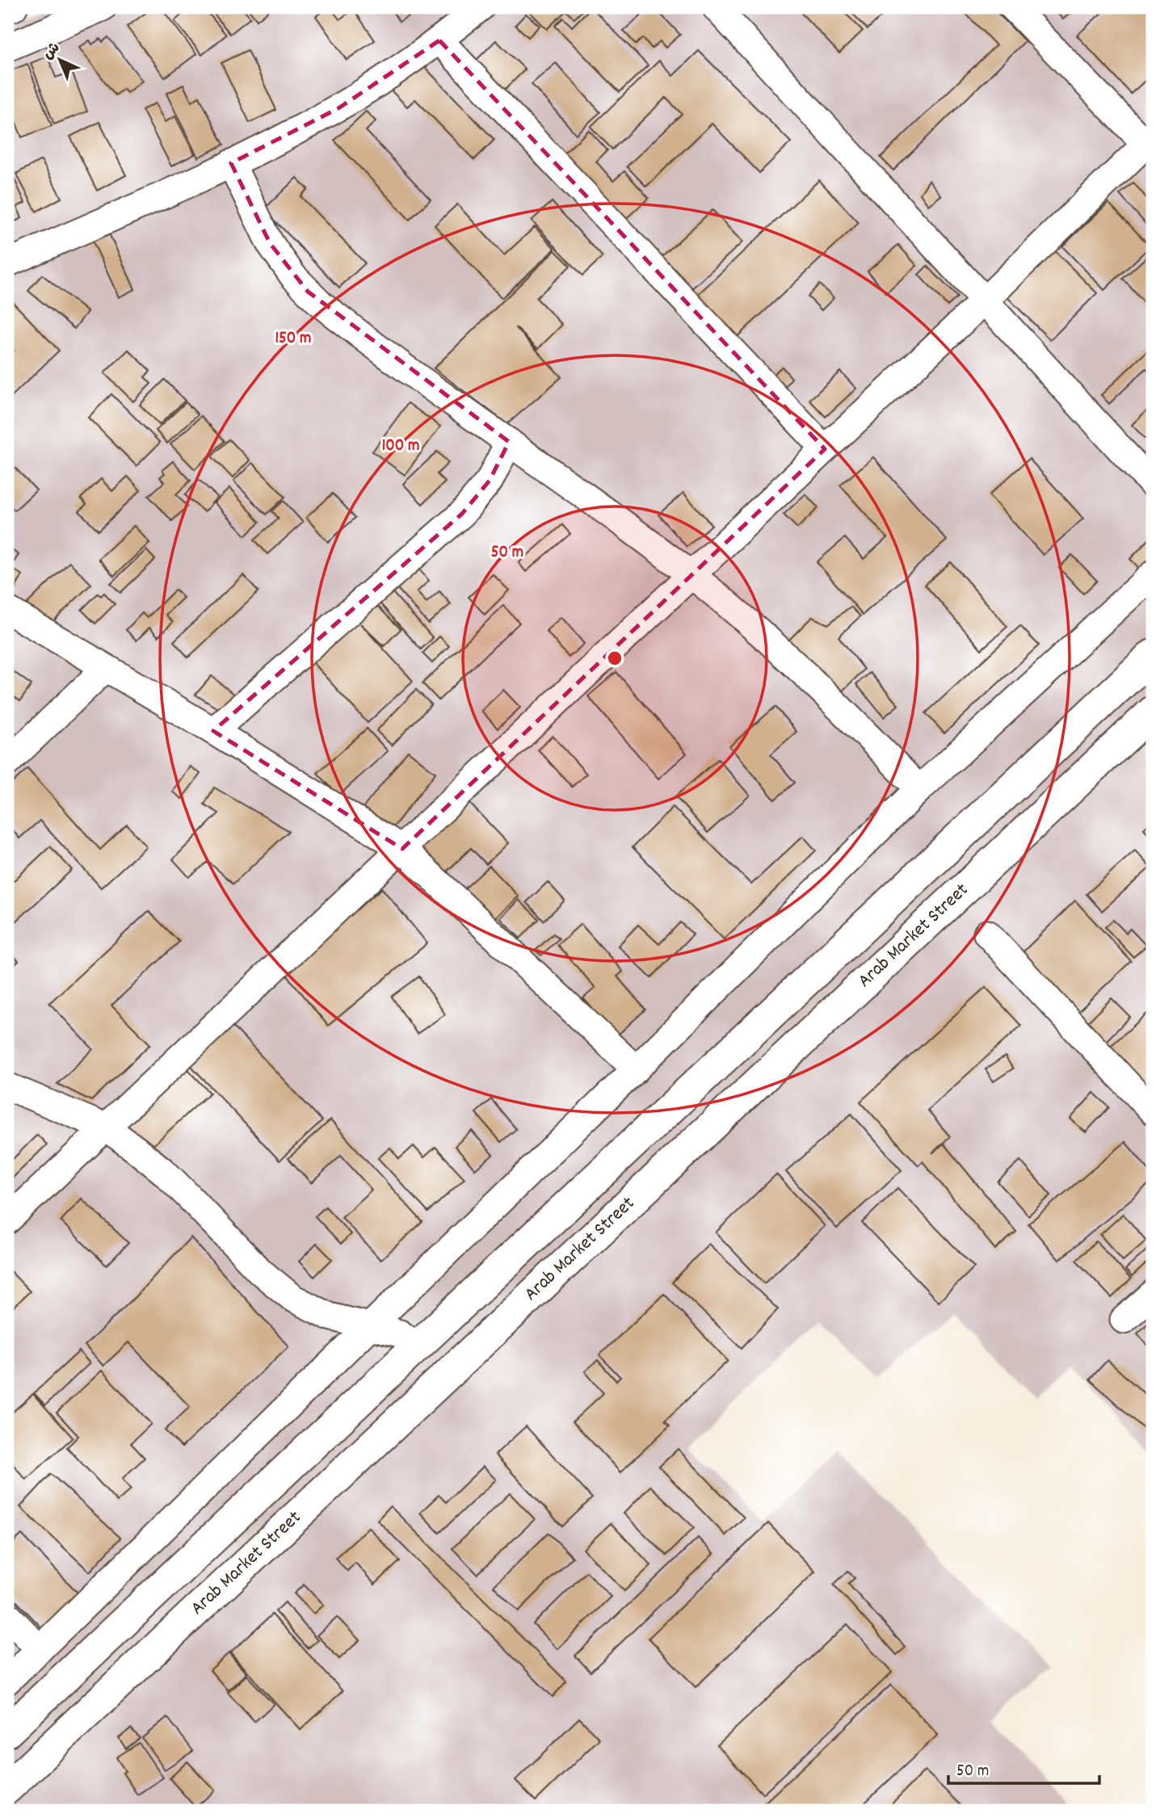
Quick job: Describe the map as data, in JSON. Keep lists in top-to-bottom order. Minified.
{"streets":{"main road":["Arab Market Street"]},"scale_bar":"50 m","north":"top left","rings":["150 m","100 m","50 m"]}
